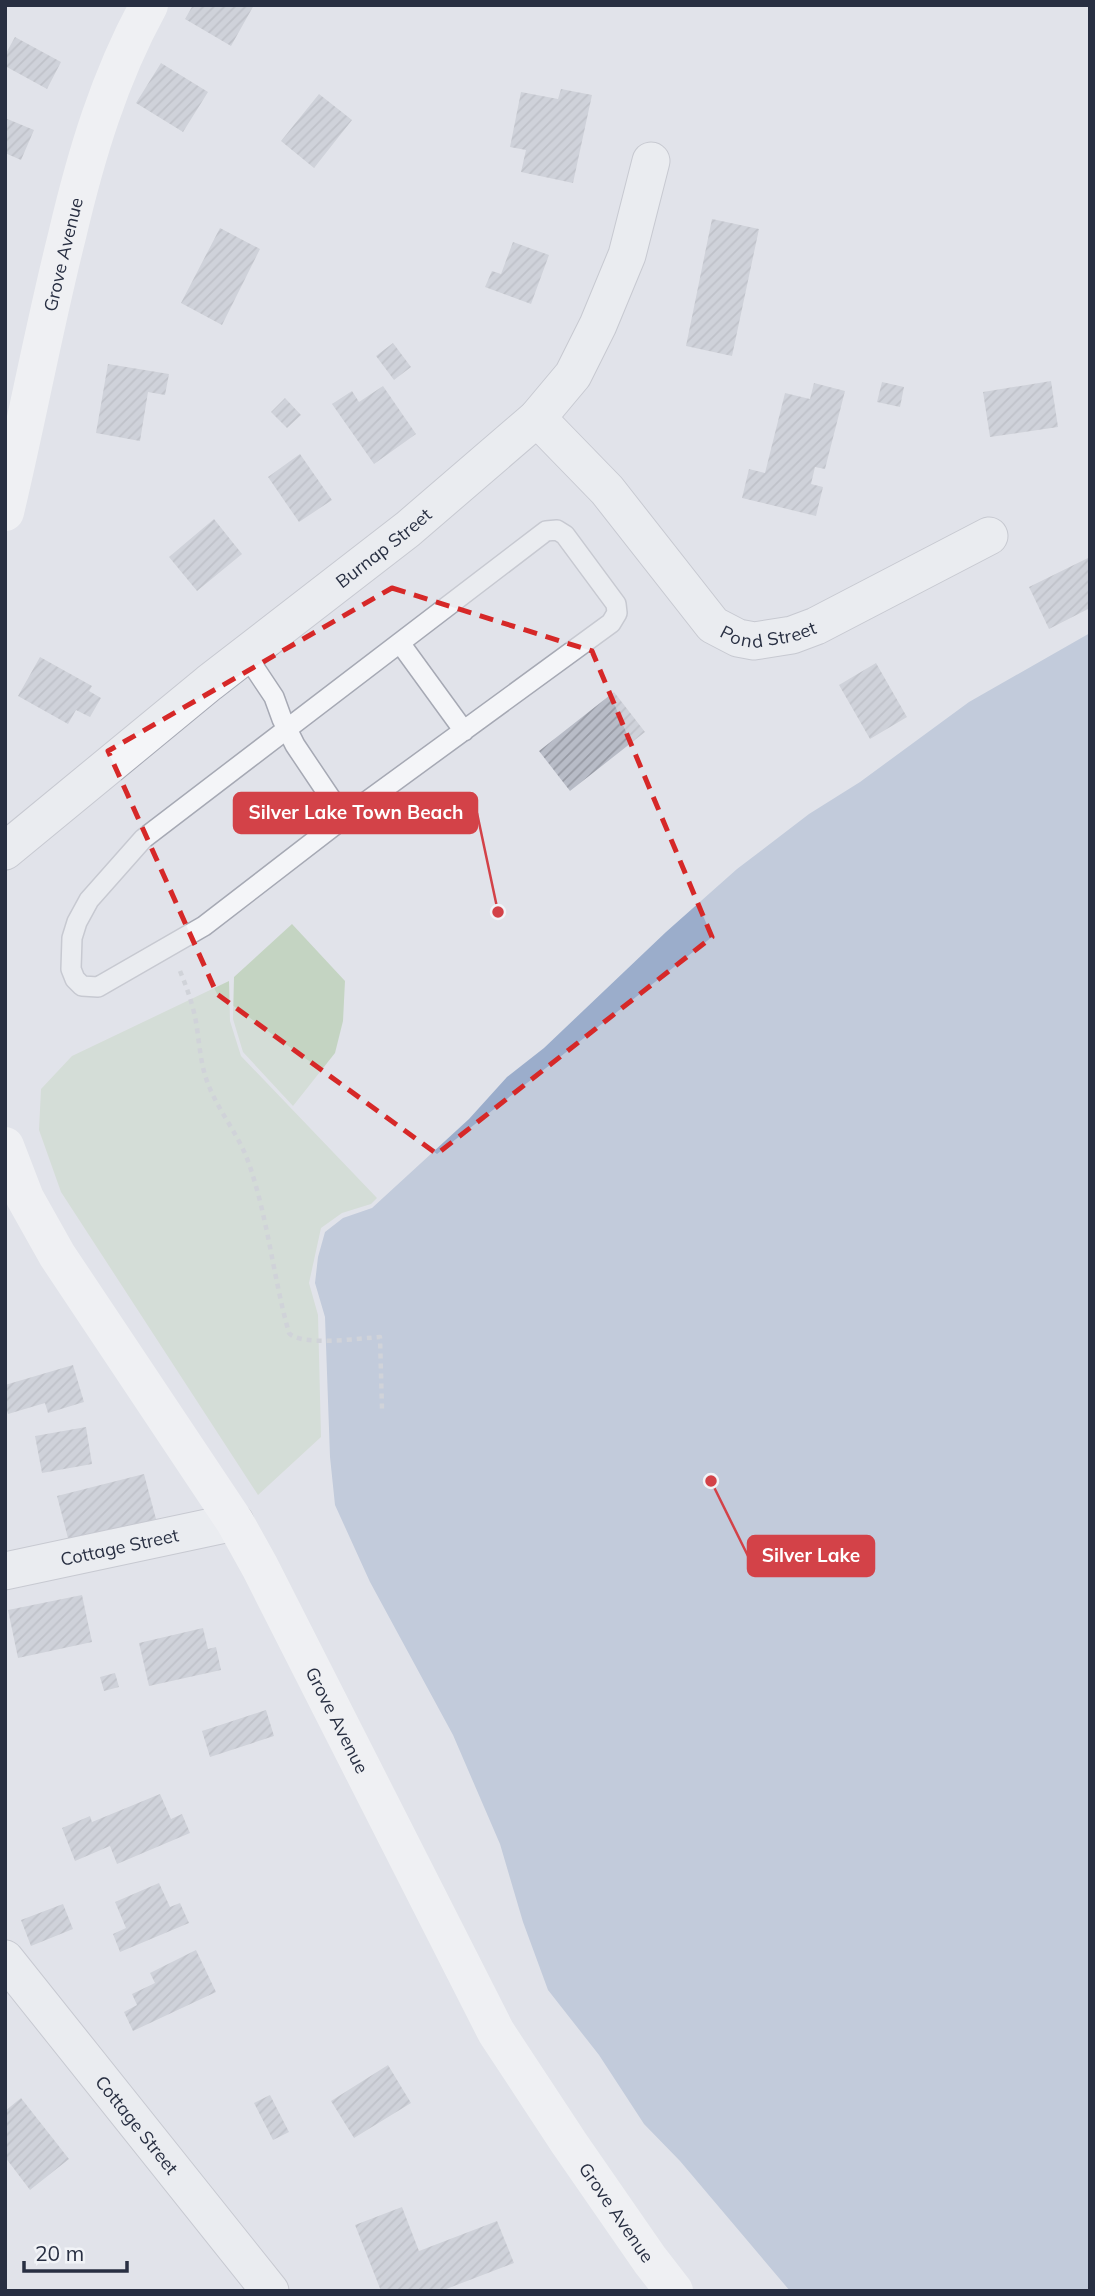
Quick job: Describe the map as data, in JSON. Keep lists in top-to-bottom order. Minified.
{"streets":{"street":["Grove Avenue","Burnap Street","Pond Street","Cottage Street"]},"crossings":[["Grove Avenue","Cottage Street"],["Burnap Street","Pond Street"]],"places":["Silver Lake Town Beach","Silver Lake"],"scale_bar":"20 m"}
